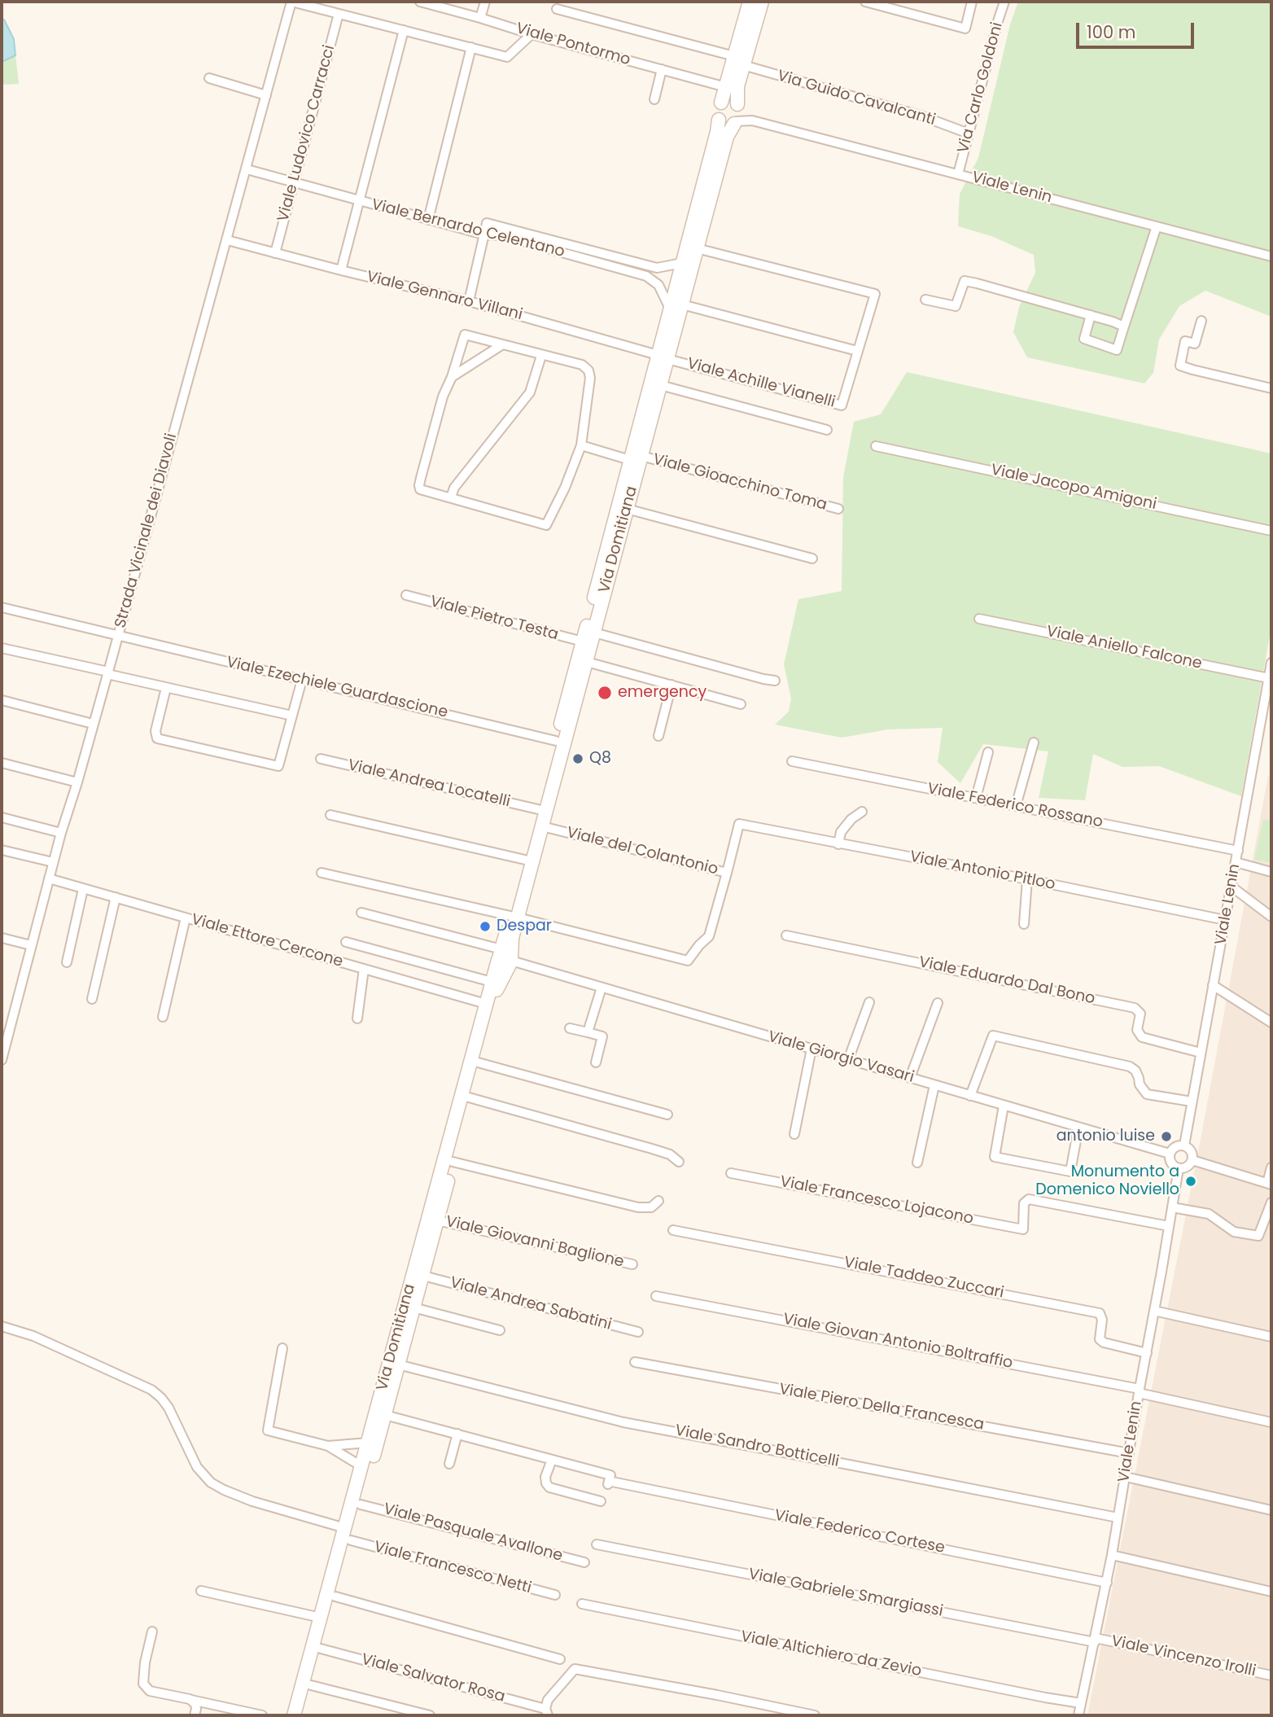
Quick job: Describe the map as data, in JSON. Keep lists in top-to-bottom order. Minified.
{"streets":{"main road":["Via Domitiana"],"street":["Viale Pontormo","Via Carlo Goldoni","Via Guido Cavalcanti","Viale Ludovico Carracci","Viale Lenin","Viale Bernardo Celentano","Viale Gennaro Villani","Viale Achille Vianelli","Viale Gioacchino Toma","Viale Jacopo Amigoni","Strada Vicinale dei Diavoli","Viale Pietro Testa","Viale Aniello Falcone","Viale Ezechiele Guardascione","Viale Andrea Locatelli","Viale Federico Rossano","Viale del Colantonio","Viale Antonio Pitloo","Viale Ettore Cercone","Viale Eduardo Dal Bono","Viale Giorgio Vasari","Viale Francesco Lojacono","Viale Giovanni Baglione","Viale Taddeo Zuccari","Viale Andrea Sabatini","Viale Giovan Antonio Boltraffio","Viale Piero Della Francesca","Viale Sandro Botticelli","Viale Federico Cortese","Viale Pasquale Avallone","Viale Francesco Netti","Viale Gabriele Smargiassi","Viale Altichiero da Zevio","Viale Vincenzo Irolli","Viale Salvator Rosa"]},"crossings":[["Viale Pontormo","Via Domitiana"],["Via Carlo Goldoni","Via Guido Cavalcanti"],["Via Carlo Goldoni","Viale Lenin"],["Via Guido Cavalcanti","Via Domitiana"],["Viale Ludovico Carracci","Viale Bernardo Celentano"],["Viale Ludovico Carracci","Viale Gennaro Villani"],["Viale Lenin","Via Domitiana"],["Viale Lenin","Viale Aniello Falcone"],["Viale Lenin","Viale Federico Rossano"],["Viale Lenin","Viale Antonio Pitloo"],["Viale Lenin","Viale Eduardo Dal Bono"],["Viale Lenin","Viale Giorgio Vasari"],["Viale Lenin","Viale Francesco Lojacono"],["Viale Lenin","Viale Taddeo Zuccari"],["Viale Lenin","Viale Giovan Antonio Boltraffio"],["Viale Lenin","Viale Piero Della Francesca"],["Viale Lenin","Viale Sandro Botticelli"],["Viale Lenin","Viale Federico Cortese"],["Viale Lenin","Viale Gabriele Smargiassi"],["Viale Lenin","Viale Altichiero da Zevio"],["Viale Lenin","Viale Vincenzo Irolli"],["Viale Bernardo Celentano","Via Domitiana"],["Viale Gennaro Villani","Viale Achille Vianelli"],["Viale Gennaro Villani","Via Domitiana"],["Viale Achille Vianelli","Via Domitiana"],["Viale Gioacchino Toma","Via Domitiana"],["Strada Vicinale dei Diavoli","Viale Ezechiele Guardascione"],["Strada Vicinale dei Diavoli","Viale Ettore Cercone"],["Via Domitiana","Viale Pietro Testa"],["Via Domitiana","Viale Ezechiele Guardascione"],["Via Domitiana","Viale Andrea Locatelli"],["Via Domitiana","Viale del Colantonio"],["Via Domitiana","Viale Ettore Cercone"],["Via Domitiana","Viale Giorgio Vasari"],["Via Domitiana","Viale Giovanni Baglione"],["Via Domitiana","Viale Andrea Sabatini"],["Via Domitiana","Viale Sandro Botticelli"],["Via Domitiana","Viale Pasquale Avallone"],["Via Domitiana","Viale Francesco Netti"],["Via Domitiana","Viale Salvator Rosa"],["Viale del Colantonio","Viale Antonio Pitloo"],["Viale Gabriele Smargiassi","Viale Vincenzo Irolli"]],"places":["emergency","Q8","Despar","antonio luise","Monumento a Domenico Noviello"],"scale_bar":"100 m"}
